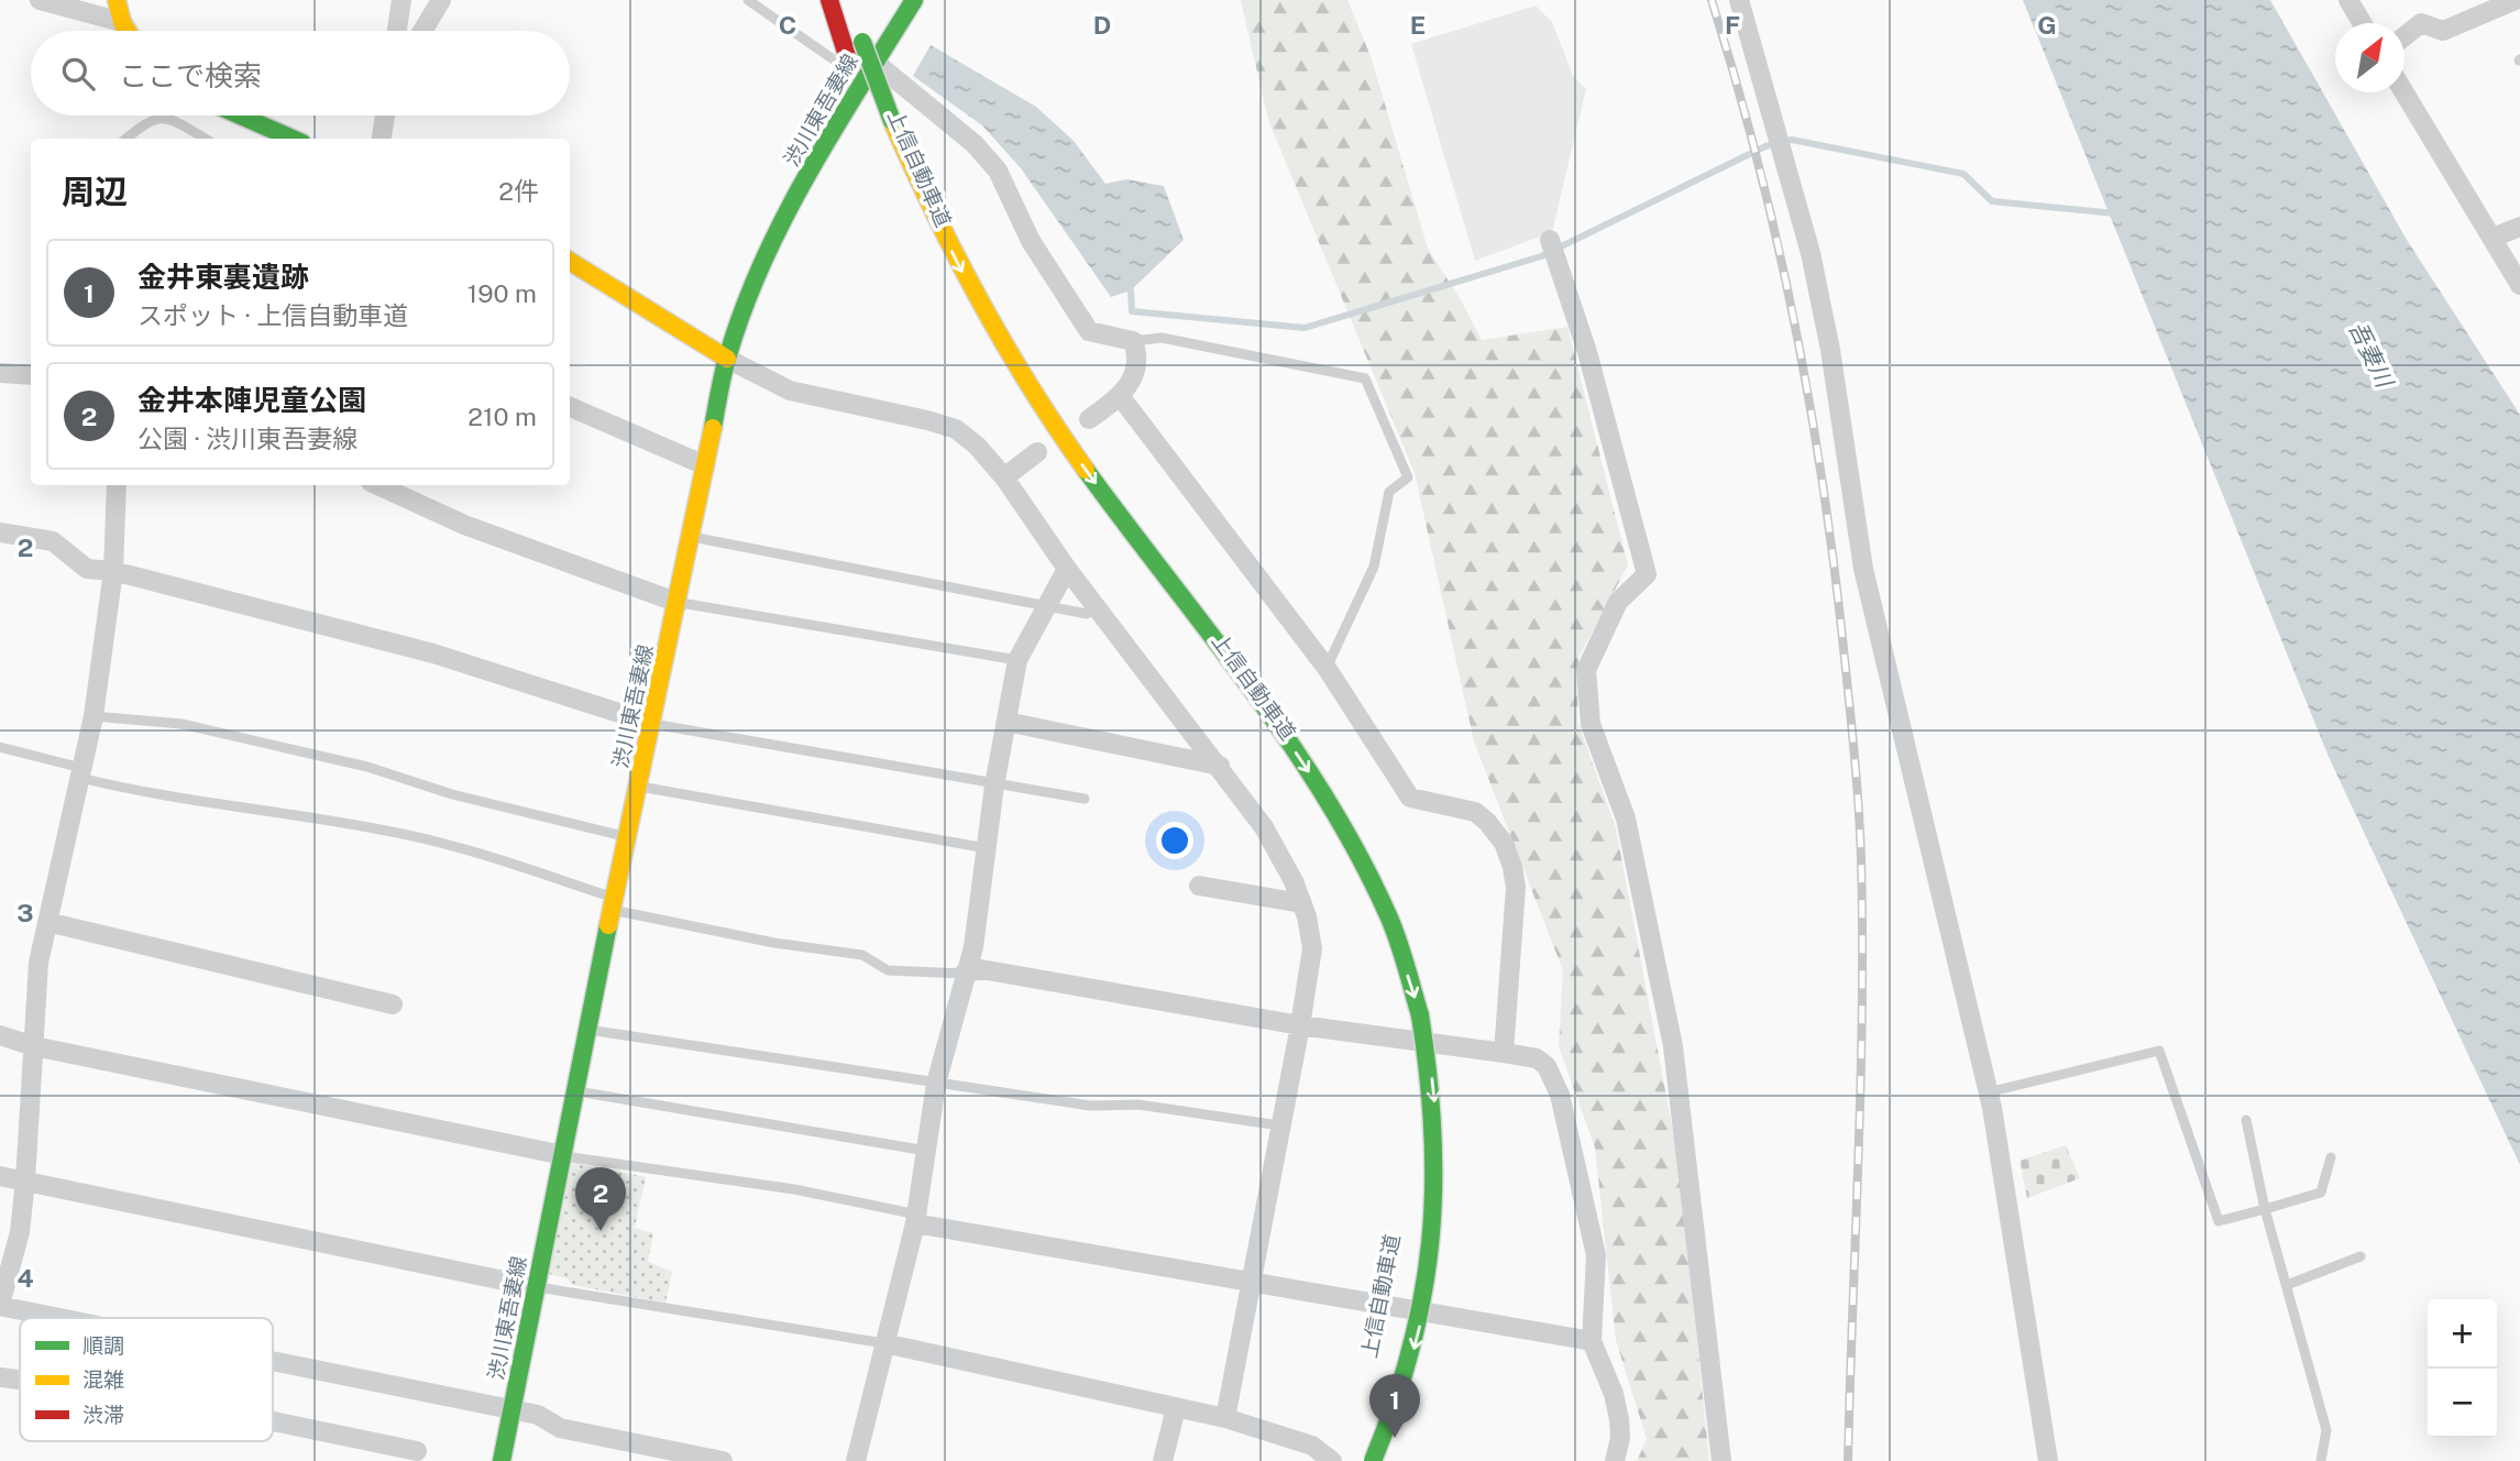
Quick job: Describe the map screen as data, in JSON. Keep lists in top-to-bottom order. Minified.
{"streets":{"main road":["渋川東吾妻線","上信自動車道"]},"one_way":["上信自動車道"],"water":["吾妻川"],"legend":["順調","混雑","渋滞"],"north":"top right","page":{"search":"ここで検索","heading":["周辺","2件"],"list":[{"mark":"1","name":"金井東裏遺跡","note":"スポット · 上信自動車道","value":"190 m"},{"mark":"2","name":"金井本陣児童公園","note":"公園 · 渋川東吾妻線","value":"210 m"}],"pins":["2","1"],"map_buttons":["+","−"]},"grid":{"columns":["C","D","E","F","G"],"rows":["2","3","4"]}}
